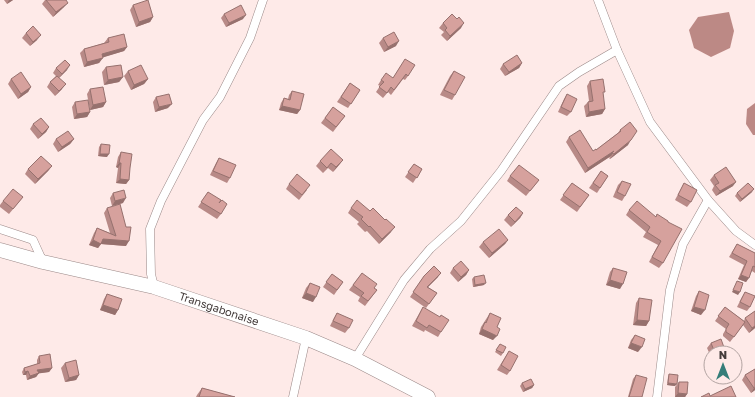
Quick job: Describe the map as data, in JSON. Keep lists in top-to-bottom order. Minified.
{"streets":{"highway":["Transgabonaise"]},"north":"top"}
